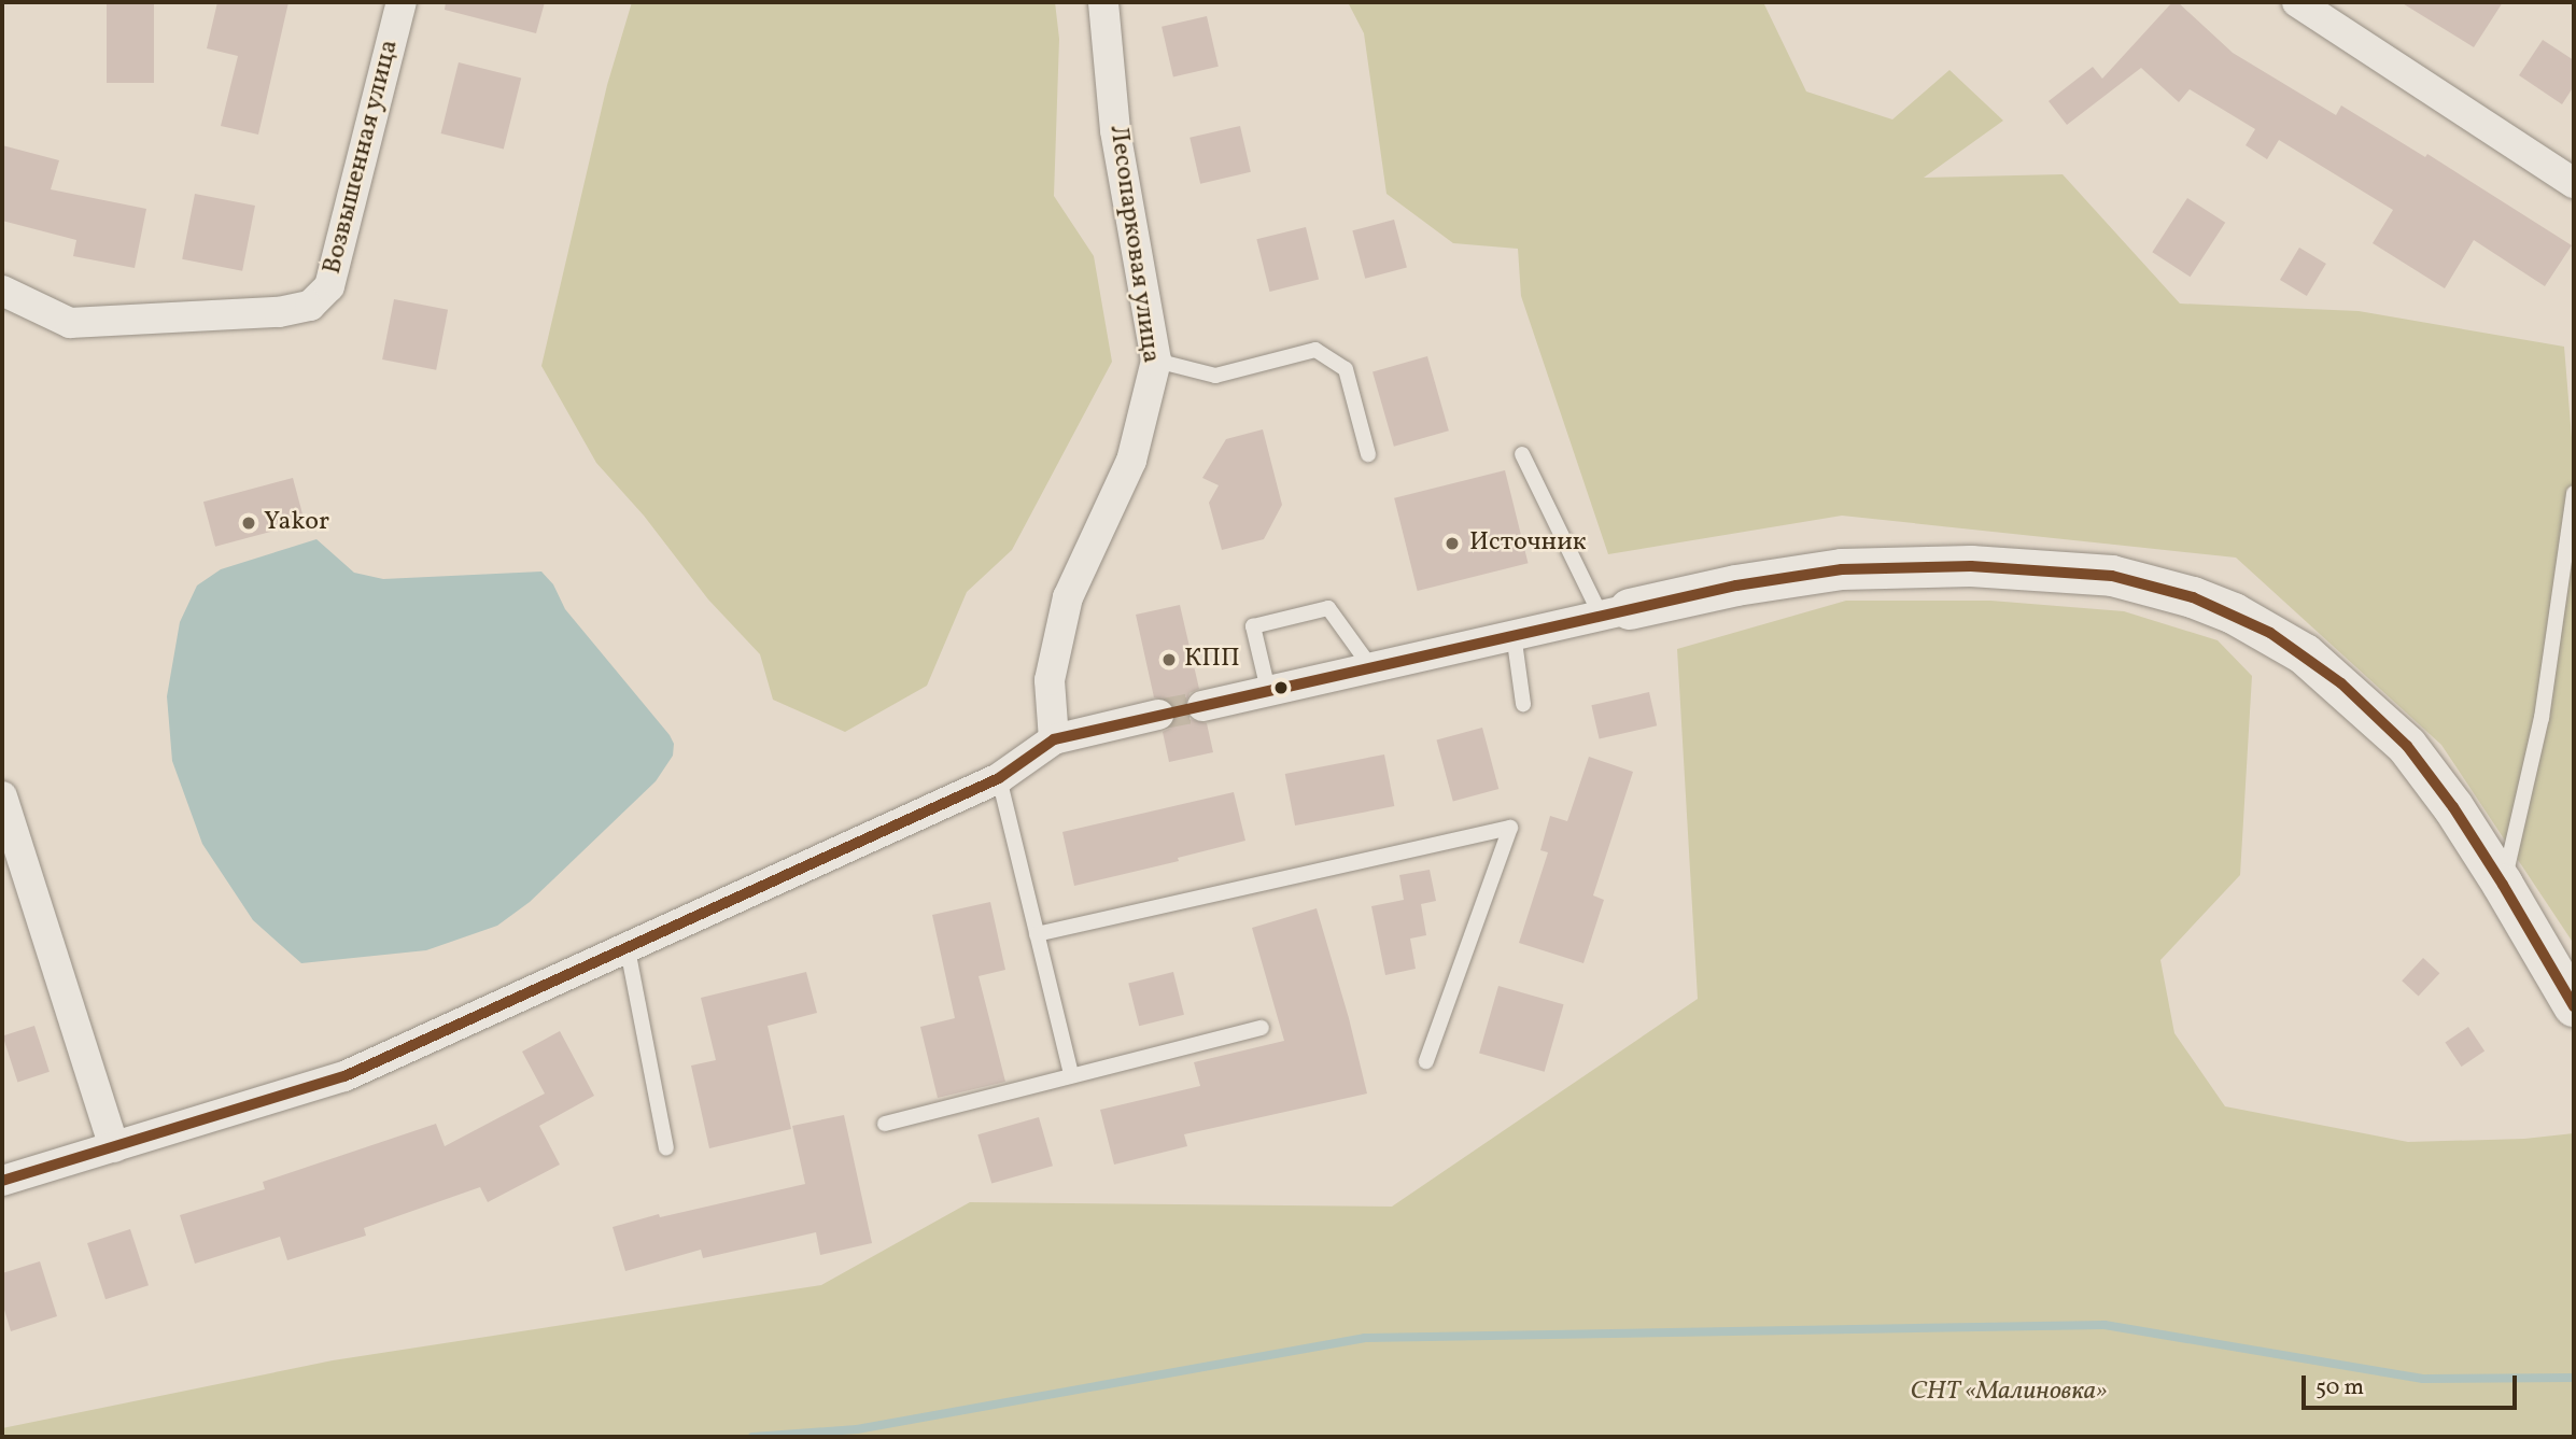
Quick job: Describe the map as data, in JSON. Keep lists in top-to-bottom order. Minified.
{"streets":{"street":["Возвышенная улица","Лесопарковая улица"]},"parks":["СНТ «Малиновка»"],"places":["Yakor","Источник","КПП"],"scale_bar":"50 m"}
